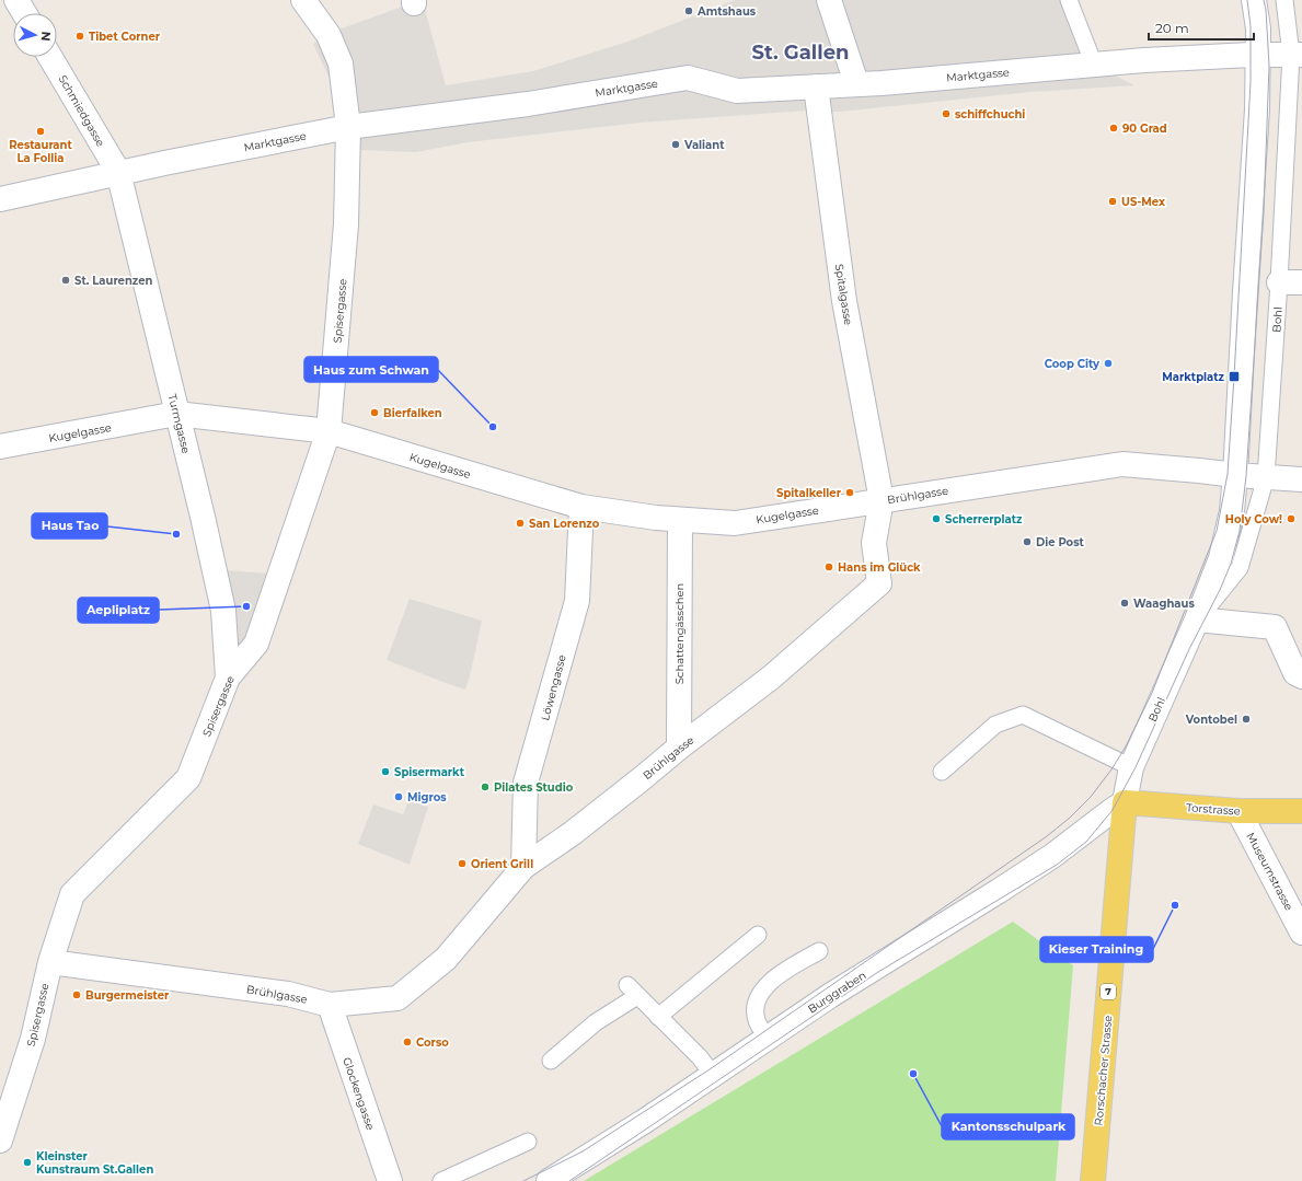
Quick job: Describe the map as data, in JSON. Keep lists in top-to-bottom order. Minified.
{"streets":{"main road":["Torstrasse","7","Rorschacher Strasse"],"street":["Marktgasse","Schmiedgasse","Spitalgasse","Spisergasse","Bohl","Turmgasse","Kugelgasse","Brühlgasse","Schattengässchen","Löwengasse","Museumstrasse","Burggraben","Glockengasse"]},"crossings":[["Marktgasse","Schmiedgasse"],["Marktgasse","Spitalgasse"],["Marktgasse","Spisergasse"],["Marktgasse","Bohl"],["Marktgasse","Turmgasse"],["Schmiedgasse","Turmgasse"],["Spitalgasse","Kugelgasse"],["Spitalgasse","Brühlgasse"],["Spisergasse","Turmgasse"],["Spisergasse","Kugelgasse"],["Spisergasse","Brühlgasse"],["Bohl","Brühlgasse"],["Bohl","Torstrasse"],["Bohl","Burggraben"],["Bohl","Rorschacher Strasse"],["Turmgasse","Kugelgasse"],["Kugelgasse","Brühlgasse"],["Kugelgasse","Schattengässchen"],["Kugelgasse","Löwengasse"],["Brühlgasse","Schattengässchen"],["Brühlgasse","Löwengasse"],["Brühlgasse","Glockengasse"],["Torstrasse","Museumstrasse"],["Torstrasse","Burggraben"],["Torstrasse","Rorschacher Strasse"],["Burggraben","Rorschacher Strasse"]],"districts":["St. Gallen"],"places":{"other":["Amtshaus","Tibet Corner","schiffchuchi","90 Grad","Restaurant La Follia","Valiant","US-Mex","St. Laurenzen","Coop City","Bierfalken","Haus zum Schwan","Spitalkeller","Scherrerplatz","Holy Cow!","San Lorenzo","Haus Tao","Die Post","Hans im Glück","Waaghaus","Aepliplatz","Vontobel","Spisermarkt","Pilates Studio","Migros","Orient Grill","Kieser Training","Burgermeister","Corso","Kantonsschulpark","Kleinster Kunstraum St.Gallen"],"transit":["Marktplatz"]},"scale_bar":"20 m","north":"right"}
